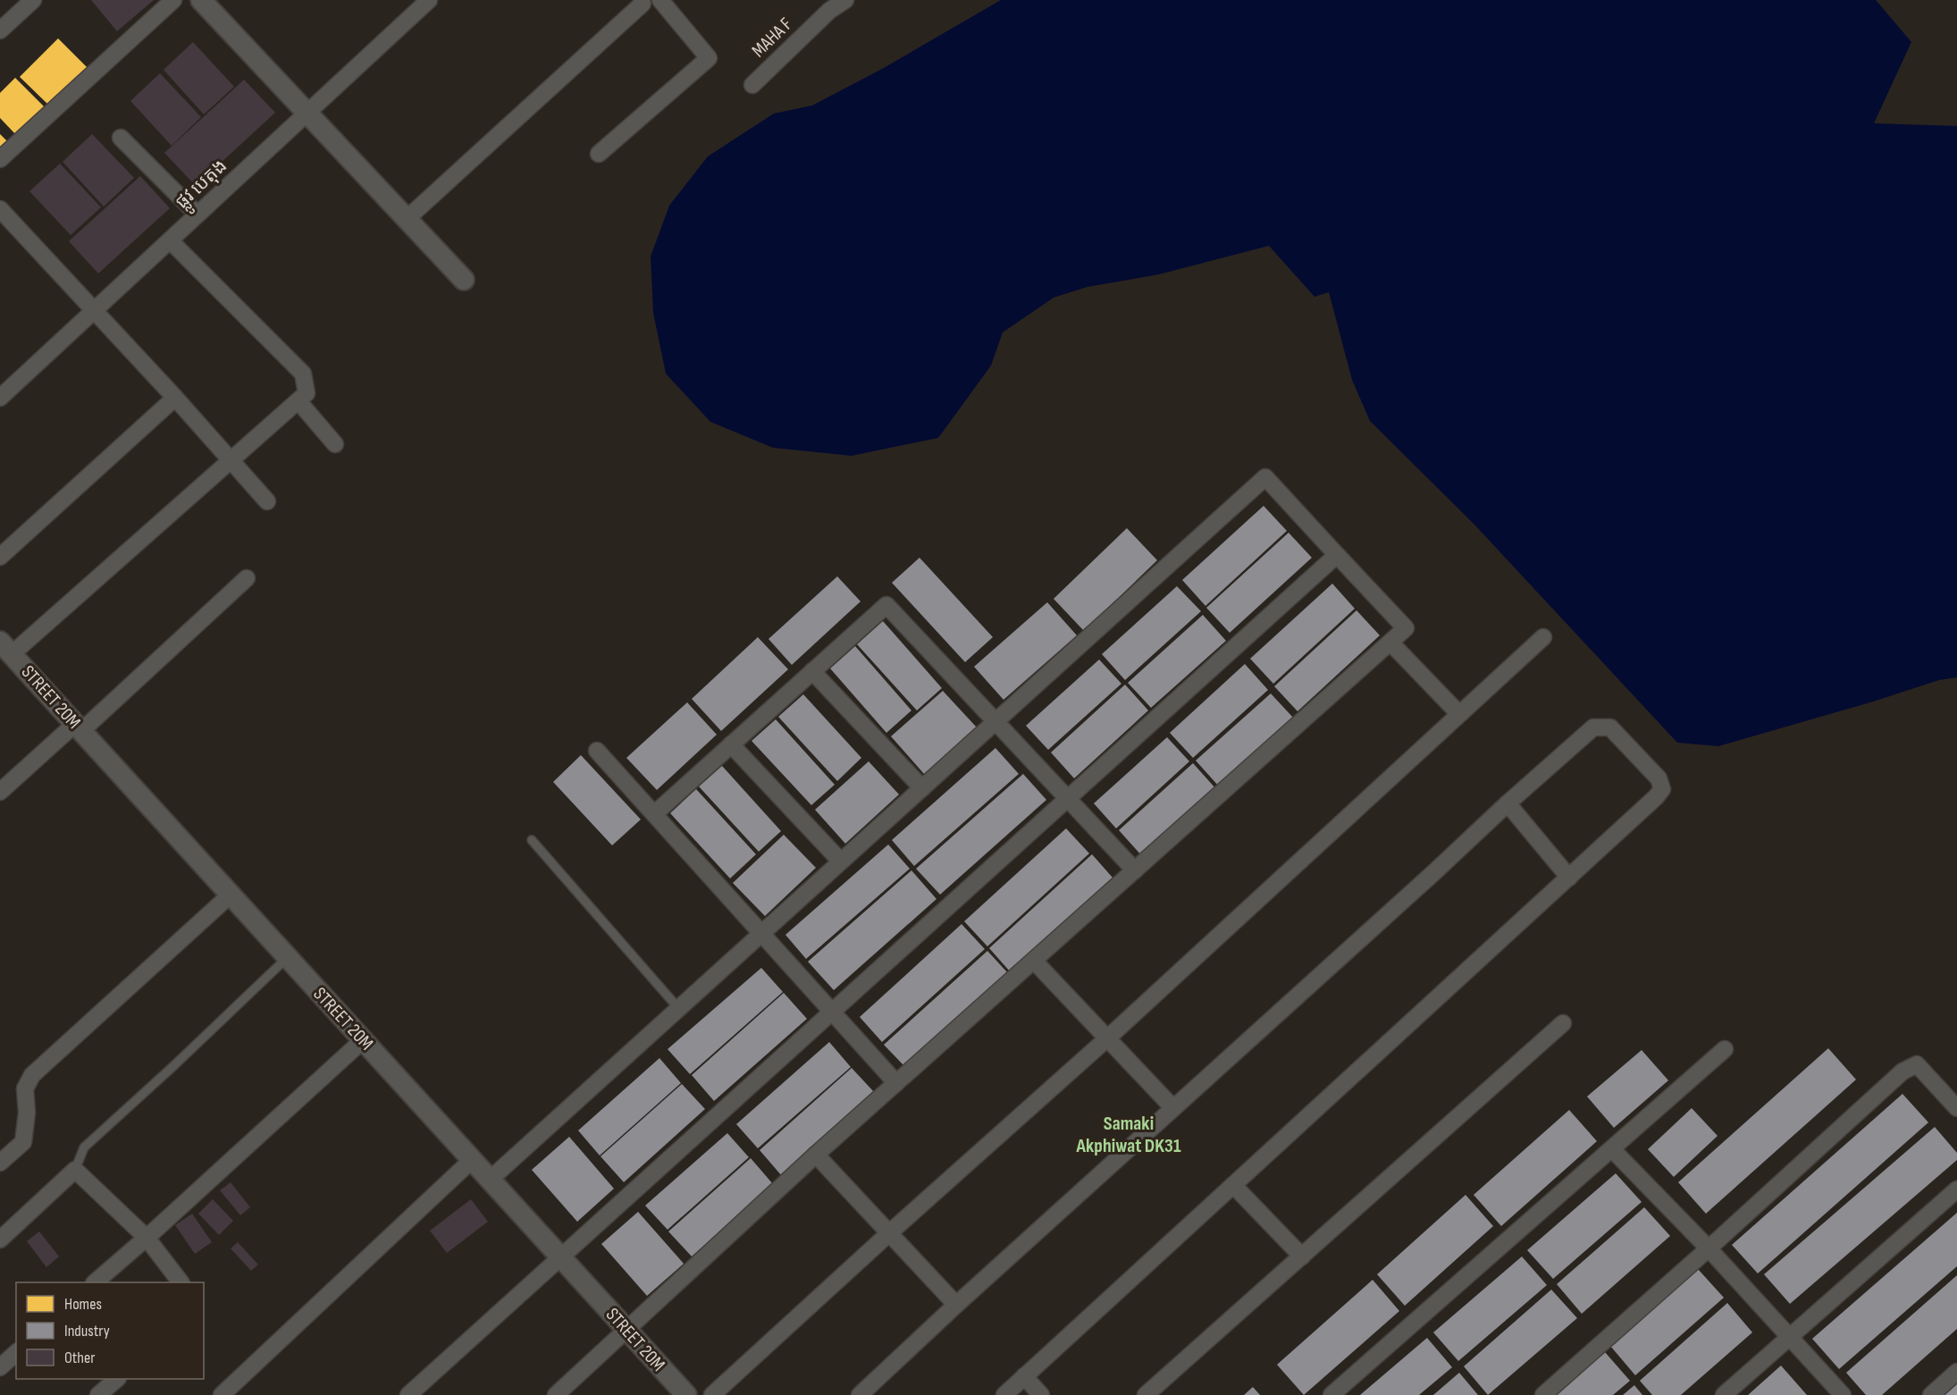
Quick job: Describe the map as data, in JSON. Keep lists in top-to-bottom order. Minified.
{"streets":{"street":["MAHA F","ផ្លូវ បេតុង","STREET 20M"]},"districts":["Samaki Akphiwat DK31"],"legend":["Homes","Industry","Other"]}
